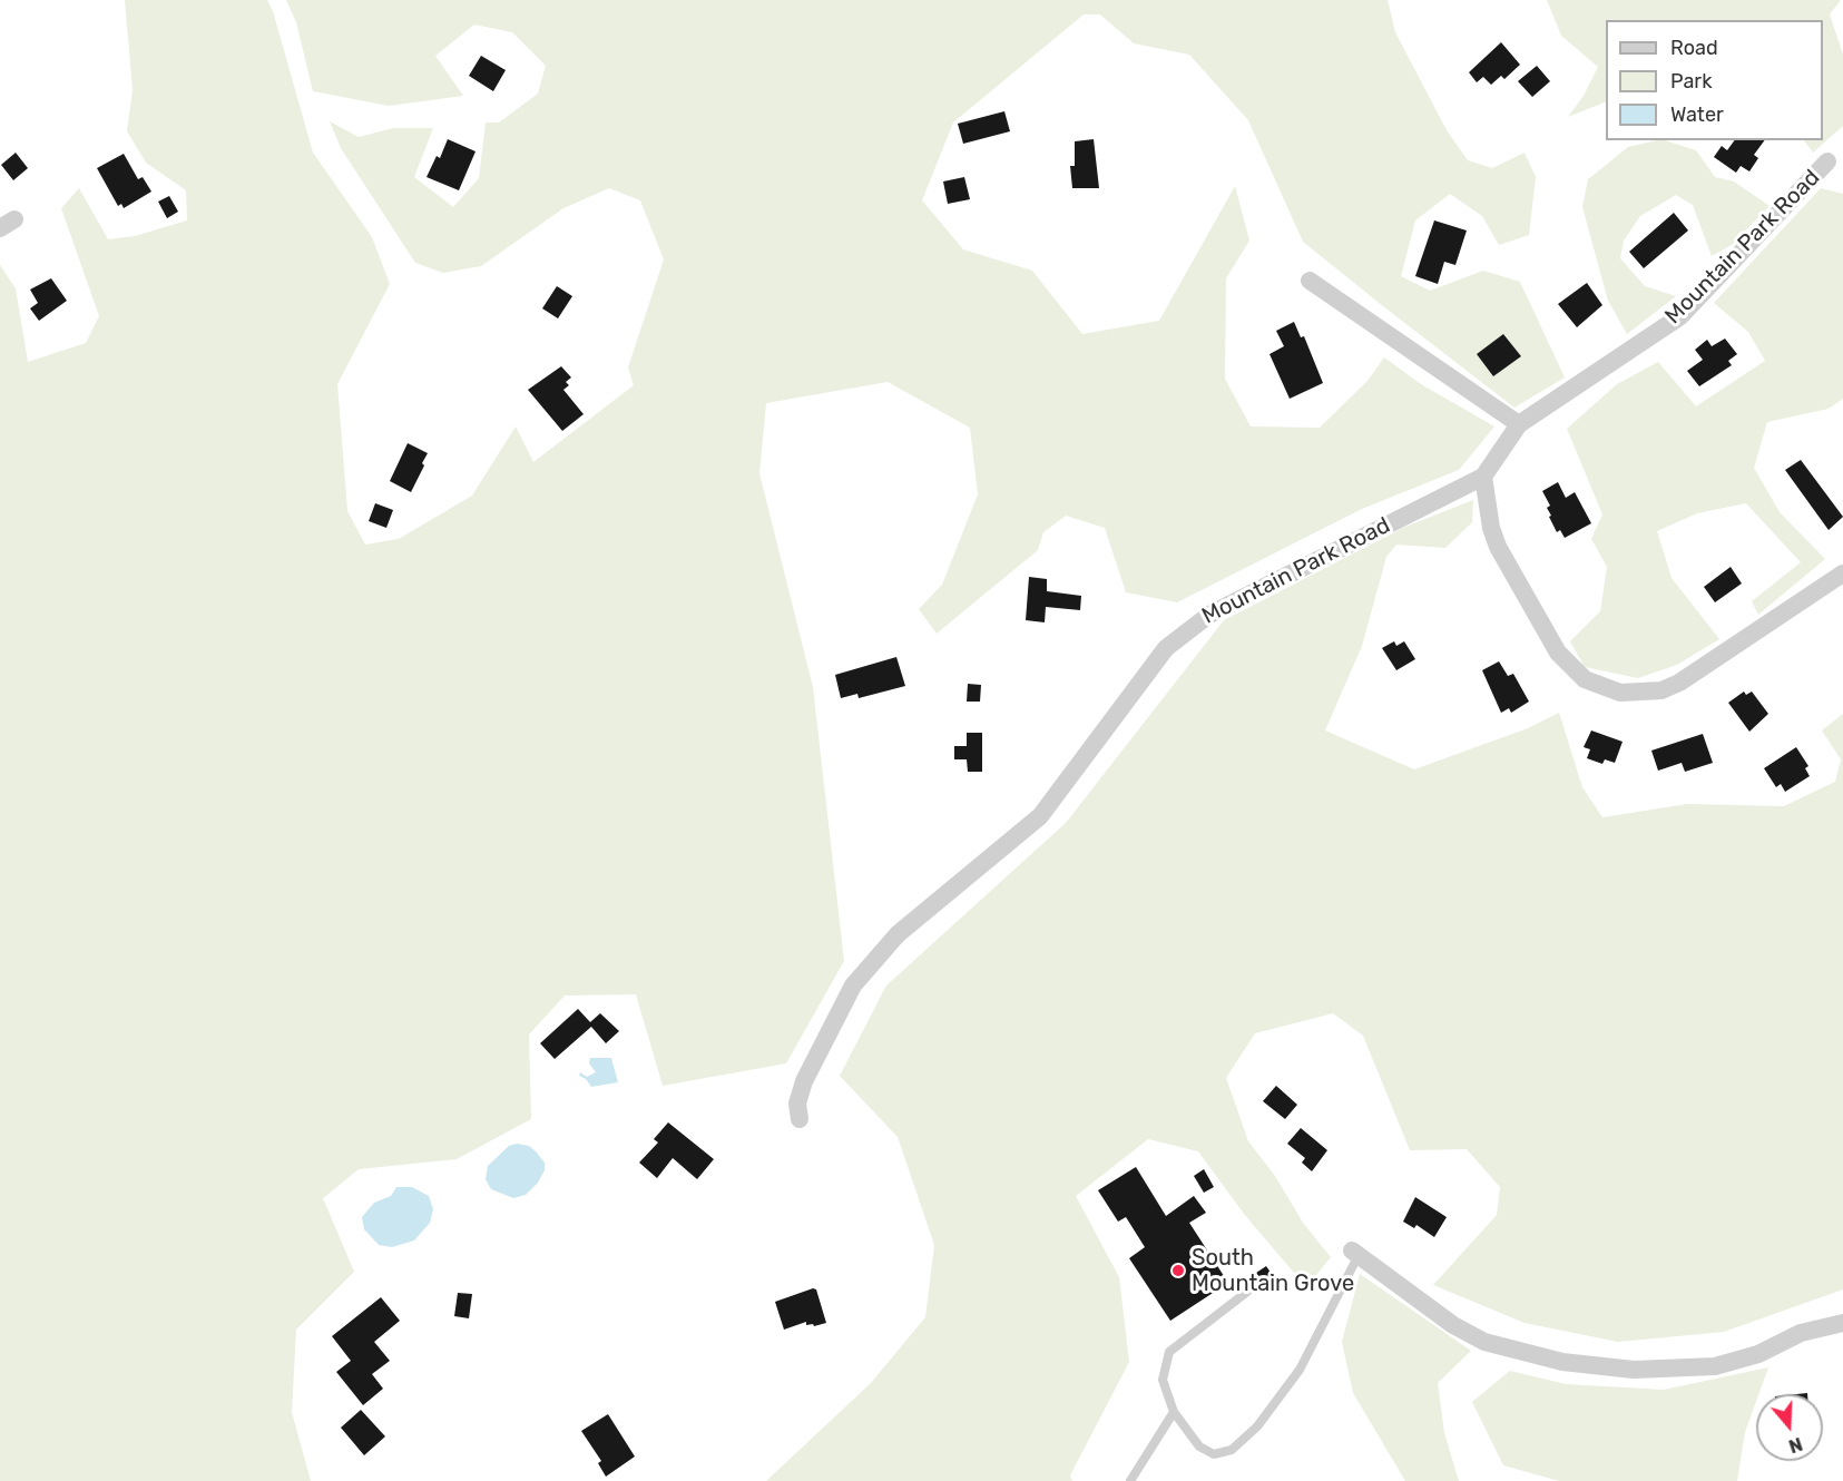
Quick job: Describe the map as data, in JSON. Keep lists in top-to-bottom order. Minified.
{"streets":{"street":["Mountain Park Road"]},"places":["South Mountain Grove"],"legend":["Road","Park","Water"],"north":"bottom"}
